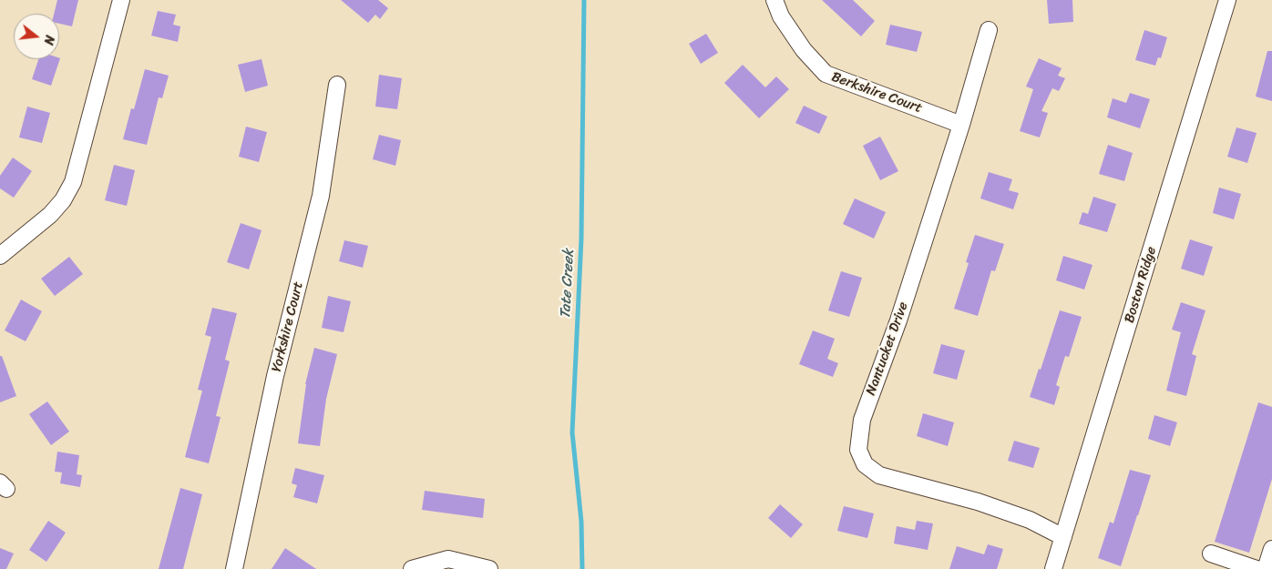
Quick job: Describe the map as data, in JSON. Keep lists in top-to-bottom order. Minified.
{"streets":{"street":["Berkshire Court","Boston Ridge","Yorkshire Court","Nantucket Drive"]},"crossings":[["Berkshire Court","Nantucket Drive"],["Boston Ridge","Nantucket Drive"]],"water":["Tate Creek"],"north":"right"}
